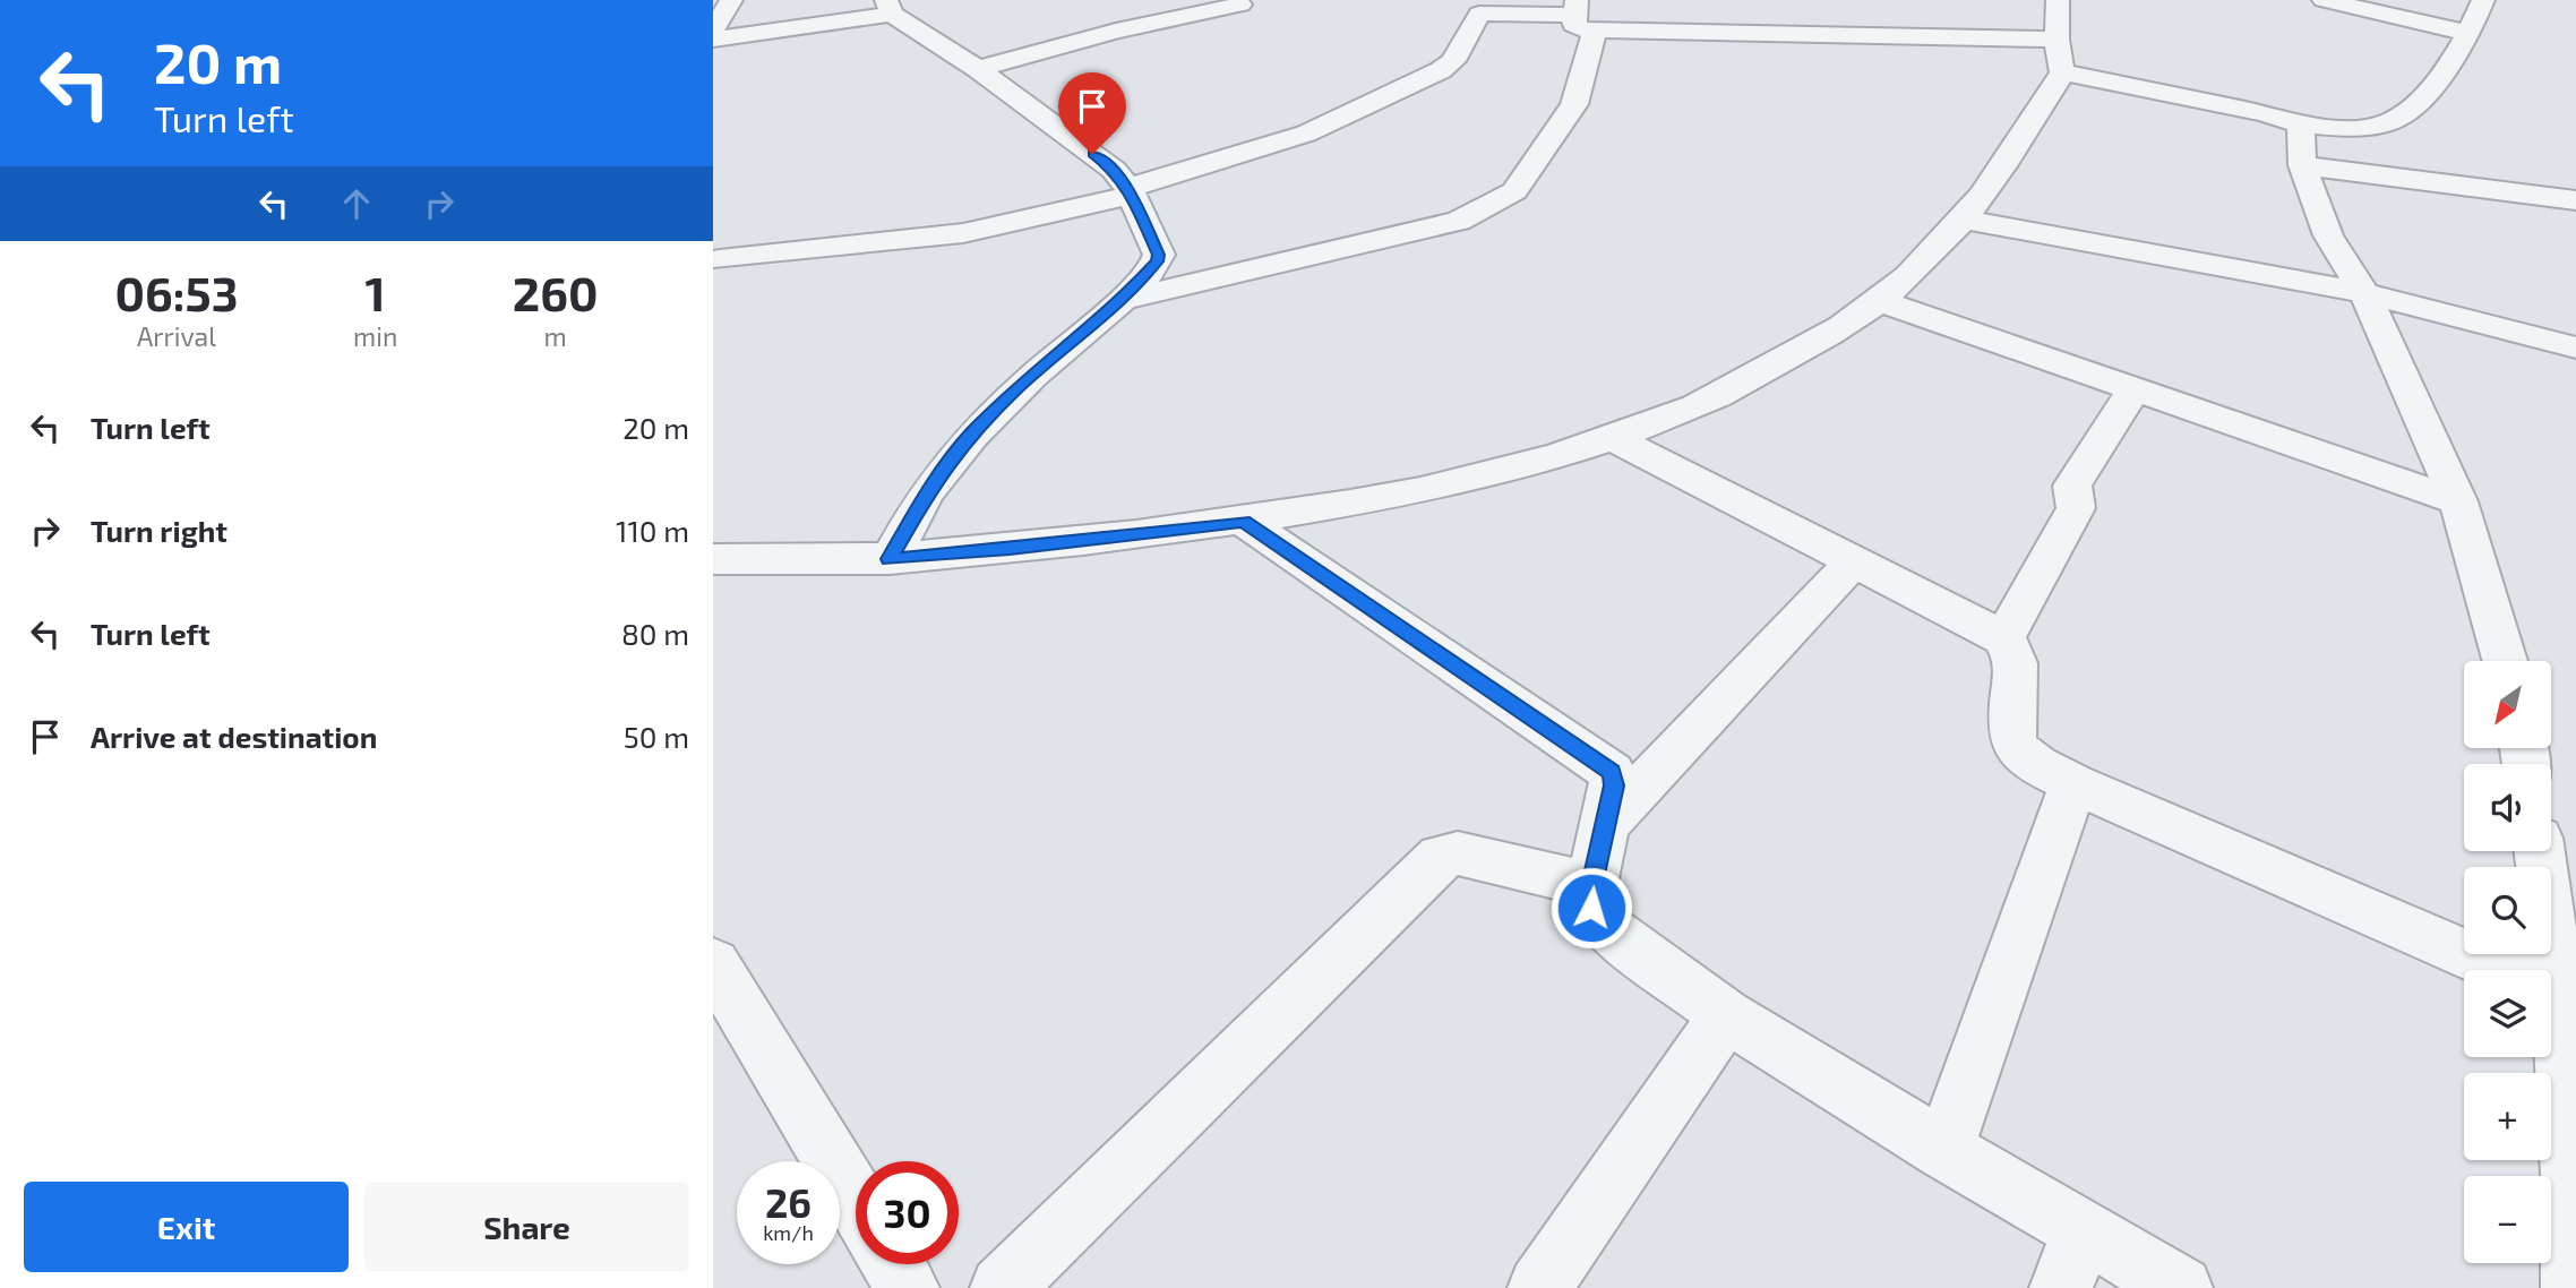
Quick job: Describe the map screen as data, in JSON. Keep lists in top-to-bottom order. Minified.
{"north":"bottom left","page":{"turn":["20 m","Turn left"],"eta":["06:53","Arrival","1","min","260","m"],"list":[{"name":"Turn left","value":"20 m"},{"name":"Turn right","value":"110 m"},{"name":"Turn left","value":"80 m"},{"name":"Arrive at destination","value":"50 m"}],"map_buttons":["+","−"],"speed":"26 km/h","limit":"30","buttons":["Exit","Share"]}}
